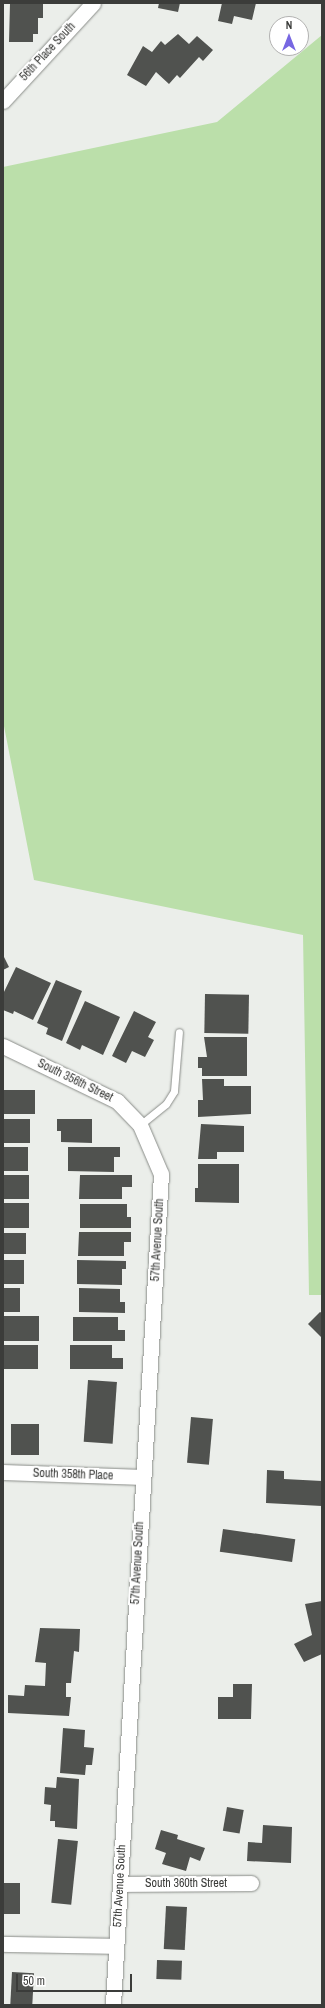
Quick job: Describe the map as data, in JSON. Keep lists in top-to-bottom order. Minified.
{"streets":{"street":["56th Place South","South 356th Street","57th Avenue South","South 358th Place","South 360th Street"]},"crossings":[["South 356th Street","57th Avenue South"],["57th Avenue South","South 358th Place"],["57th Avenue South","South 360th Street"]],"scale_bar":"50 m","north":"top"}
